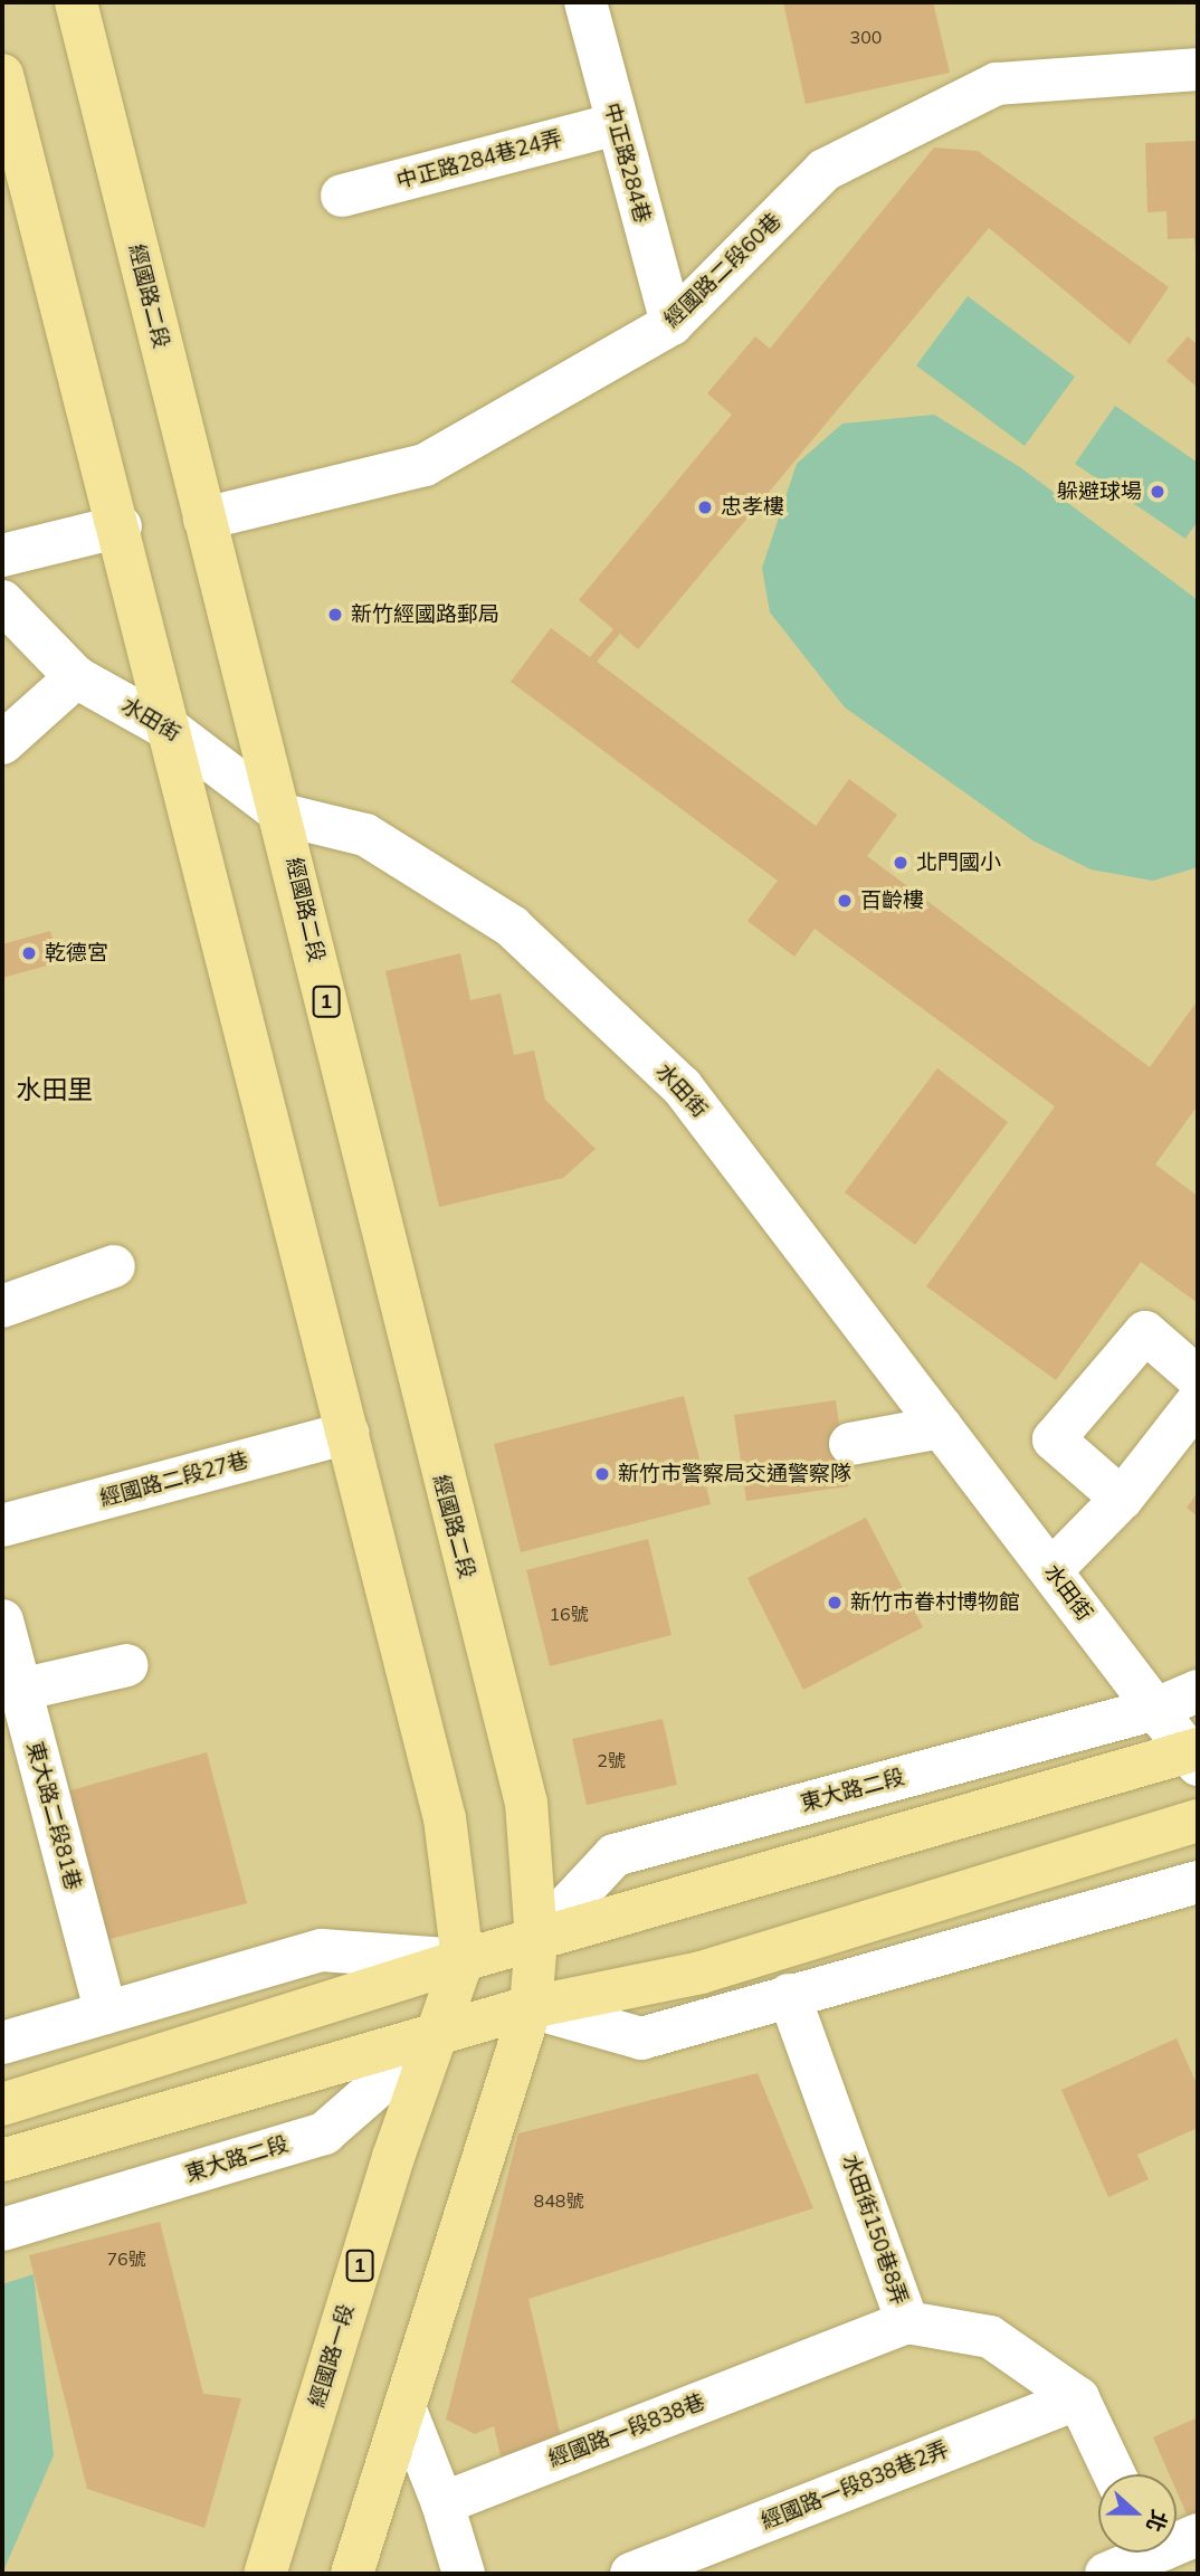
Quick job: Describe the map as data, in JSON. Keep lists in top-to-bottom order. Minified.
{"streets":{"main road":["經國路二段","1","東大路二段","經國路一段"],"street":["中正路284巷24弄","中正路284巷","經國路二段60巷","水田街","經國路二段27巷","東大路二段81巷","水田街150巷8弄","經國路一段838巷","經國路一段838巷2弄"]},"crossings":[["中正路284巷24弄","中正路284巷"],["中正路284巷","經國路二段60巷"],["經國路二段60巷","經國路二段"],["經國路二段","水田街"],["經國路二段","1"],["經國路二段","東大路二段"],["水田街","1"],["水田街","東大路二段"],["1","經國路二段27巷"],["1","東大路二段"],["1","經國路一段"],["東大路二段","經國路一段"],["水田街150巷8弄","經國路一段838巷"],["水田街150巷8弄","經國路一段838巷2弄"]],"districts":["水田里"],"places":["躲避球場","忠孝樓","新竹經國路郵局","北門國小","百齡樓","乾德宮","新竹市警察局交通警察隊","新竹市眷村博物館"],"house_numbers":["300","16號","2號","848號","76號"],"north":"right"}
